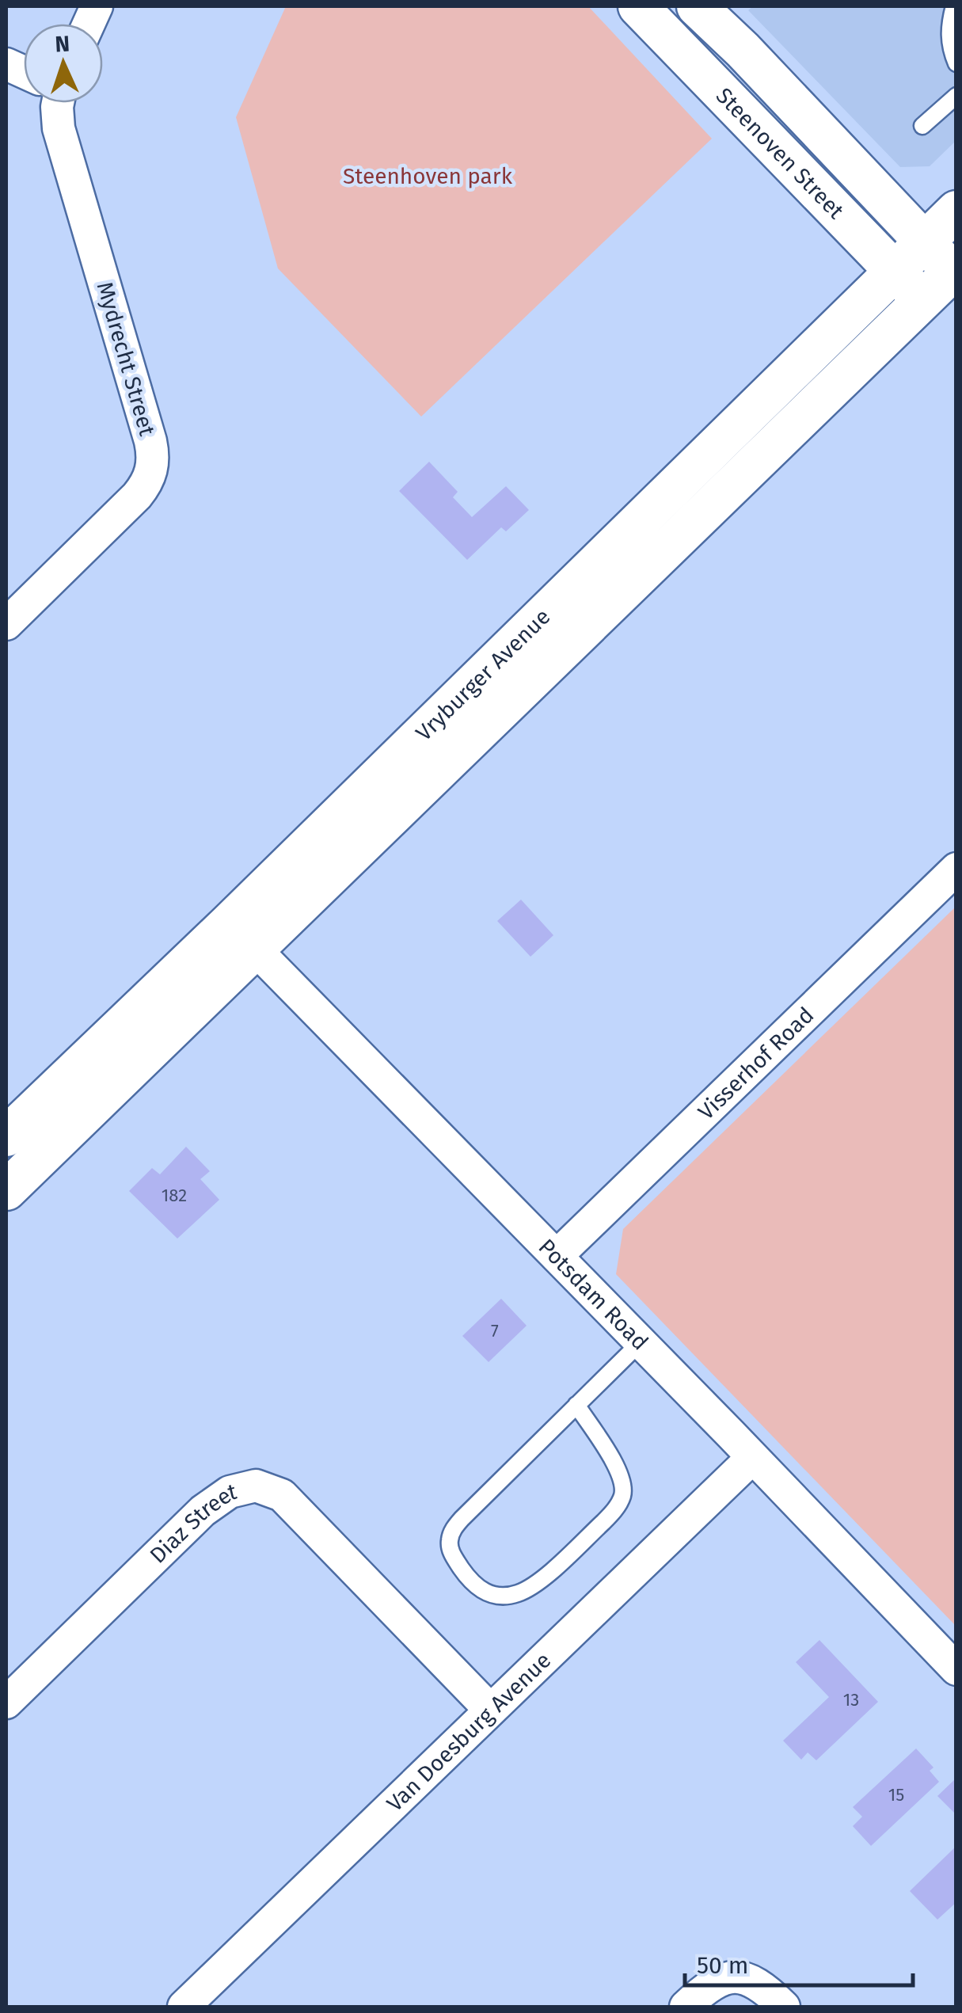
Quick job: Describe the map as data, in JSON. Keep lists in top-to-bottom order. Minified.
{"streets":{"street":["Steenoven Street","Mydrecht Street","Vryburger Avenue","Visserhof Road","Potsdam Road","Diaz Street","Van Doesburg Avenue"]},"crossings":[["Steenoven Street","Vryburger Avenue"],["Vryburger Avenue","Potsdam Road"],["Visserhof Road","Potsdam Road"],["Potsdam Road","Van Doesburg Avenue"],["Diaz Street","Van Doesburg Avenue"]],"parks":["Steenhoven park"],"house_numbers":["182","7","13","15"],"scale_bar":"50 m","north":"top"}
